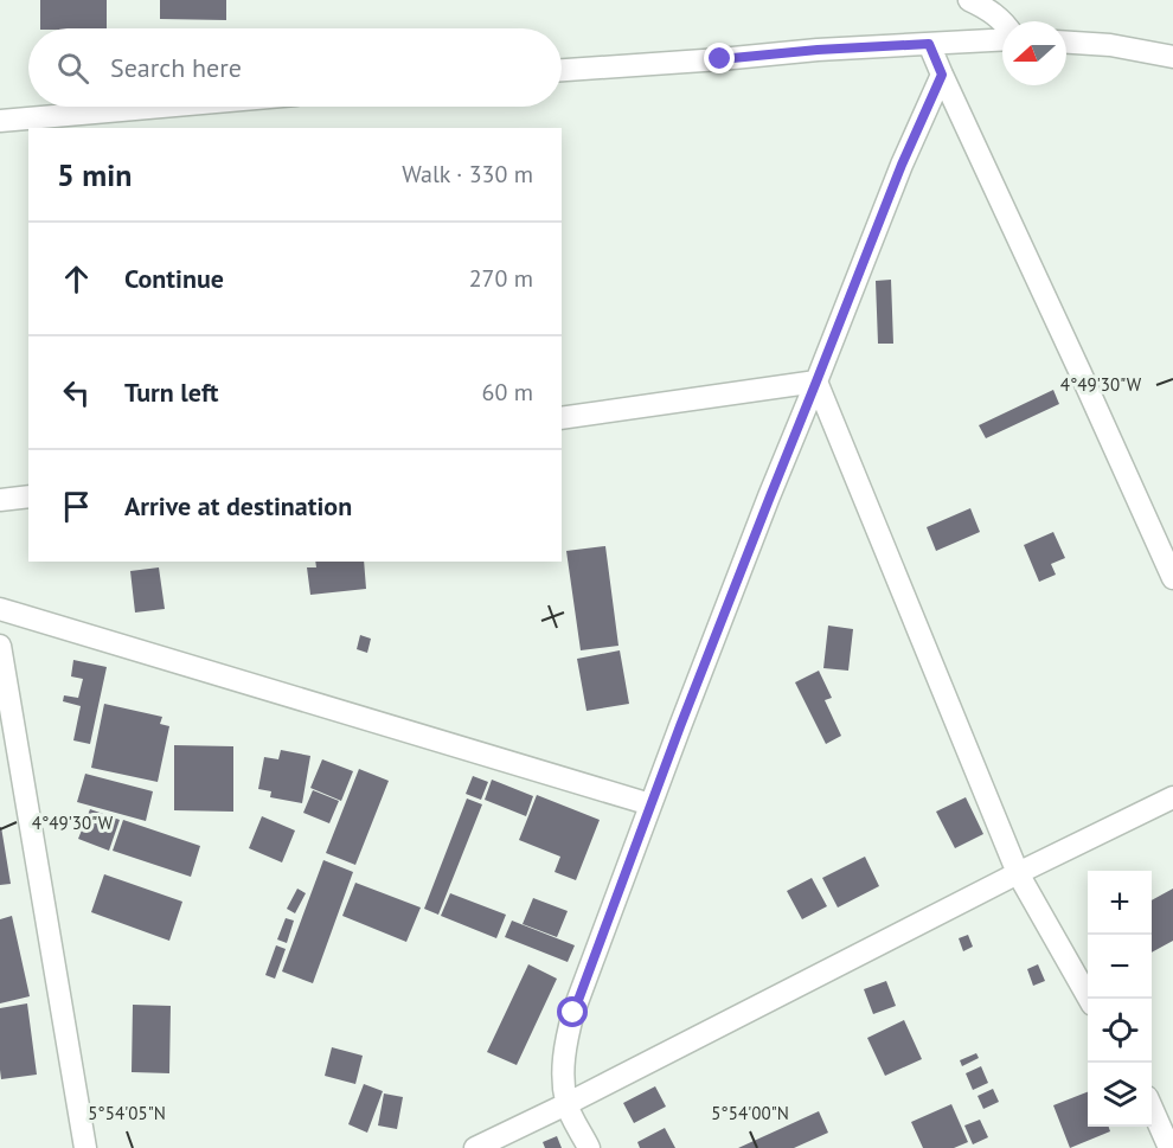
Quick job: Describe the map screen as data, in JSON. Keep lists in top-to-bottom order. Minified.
{"north":"left","page":{"search":"Search here","heading":["5 min","Walk · 330 m"],"list":[["Continue","270 m"],["Turn left","60 m"],"Arrive at destination"],"map_buttons":["+","−"]},"coordinates":["4°49'30\"W","5°54'05\"N","5°54'00\"N"]}
